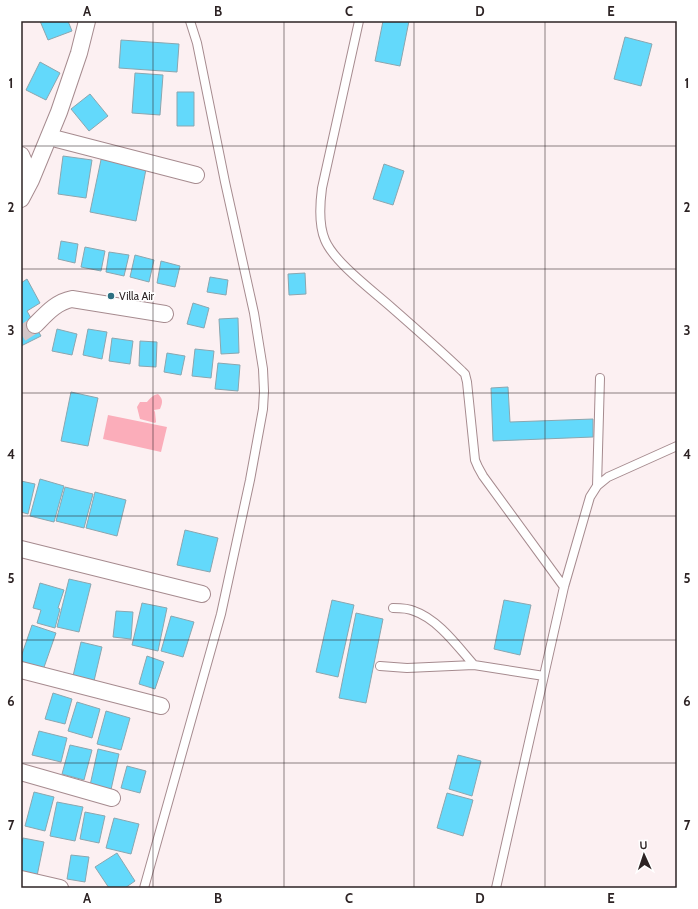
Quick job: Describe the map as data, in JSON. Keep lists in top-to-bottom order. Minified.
{"places":["Villa Air"],"north":"top","grid":{"columns":["A","B","C","D","E"],"rows":["1","2","3","4","5","6","7"]}}
